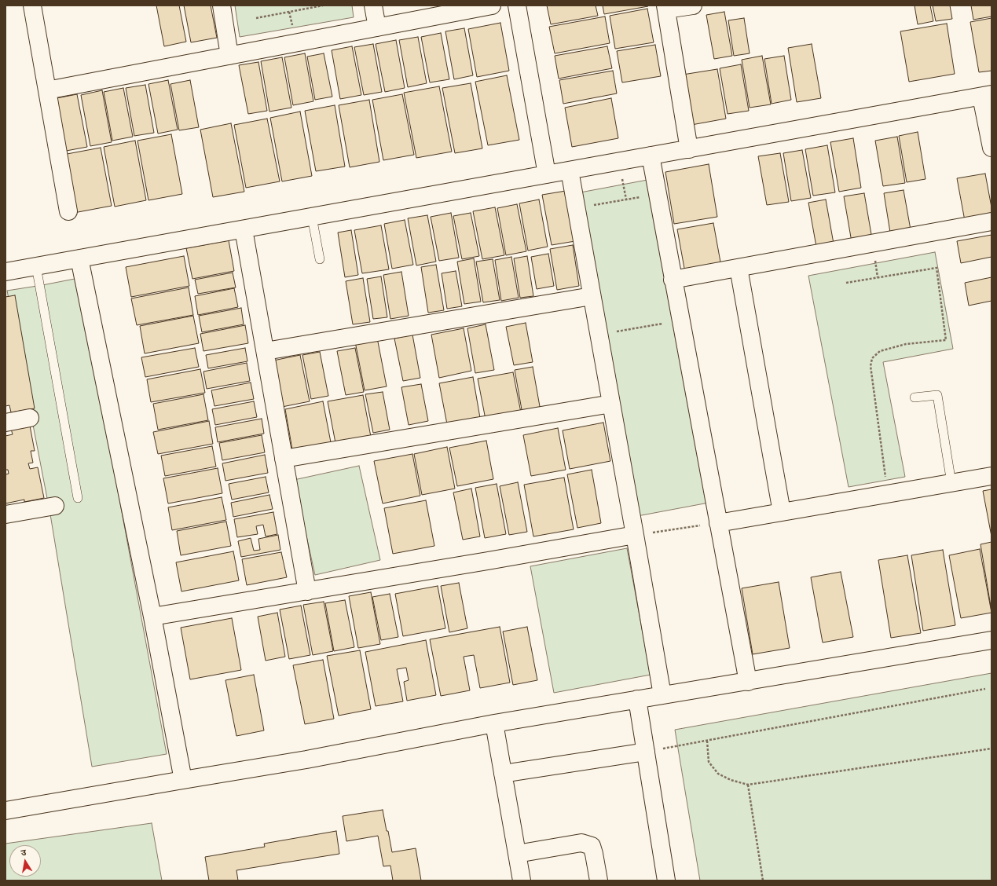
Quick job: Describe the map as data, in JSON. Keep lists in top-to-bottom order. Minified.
{"north":"top"}
